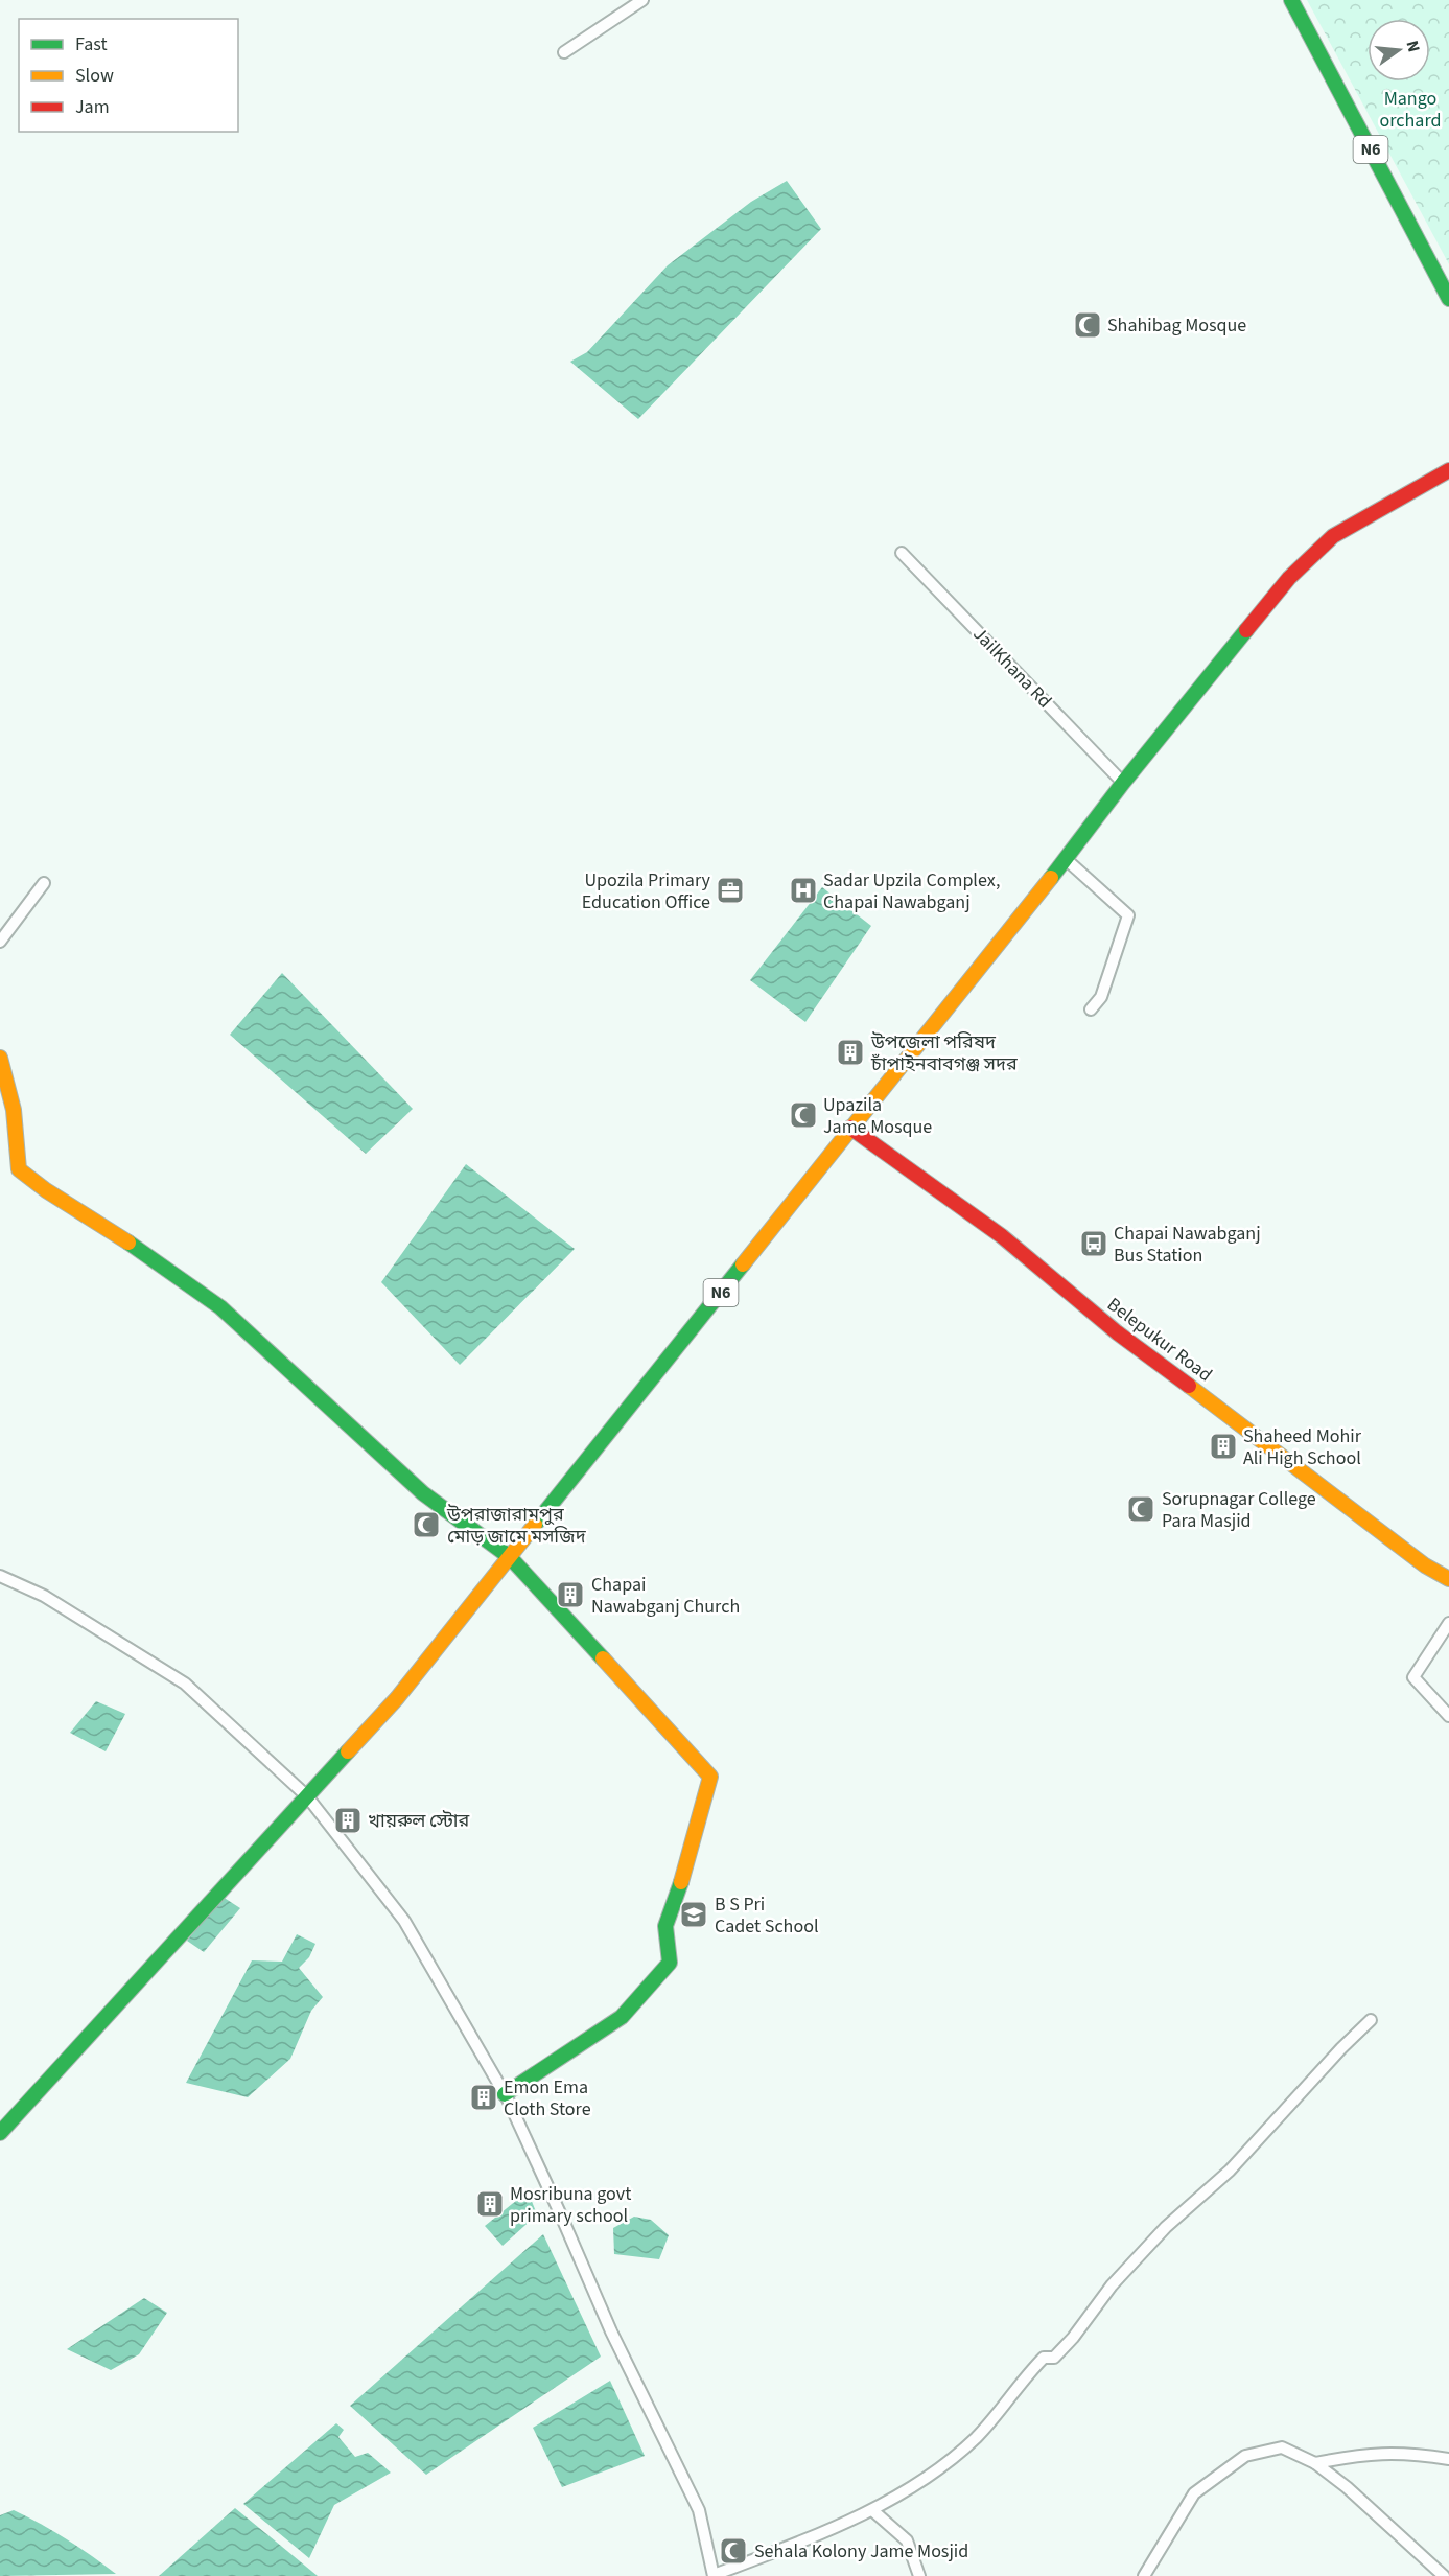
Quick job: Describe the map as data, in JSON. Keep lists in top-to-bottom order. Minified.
{"streets":{"main road":["N6","Belepukur Road"],"street":["JailKhana Rd"]},"crossings":[["N6","JailKhana Rd"],["N6","Belepukur Road"]],"parks":["Mango orchard"],"places":{"mosque":["Shahibag Mosque","Upazila Jame Mosque","Sorupnagar College Para Masjid","উপরাজারামপুর মোড় জামে মসজিদ","Sehala Kolony Jame Mosjid"],"office":["Upozila Primary Education Office"],"hospital":["Sadar Upzila Complex, Chapai Nawabganj"],"building":["উপজেলা পরিষদ চাঁপাইনবাবগঞ্জ সদর","Shaheed Mohir Ali High School","Chapai Nawabganj Church","খায়রুল স্টোর","Emon Ema Cloth Store","Mosribuna govt primary school"],"bus stop":["Chapai Nawabganj Bus Station"],"school or university":["B S Pri Cadet School"]},"legend":["Fast","Slow","Jam"],"north":"right"}
